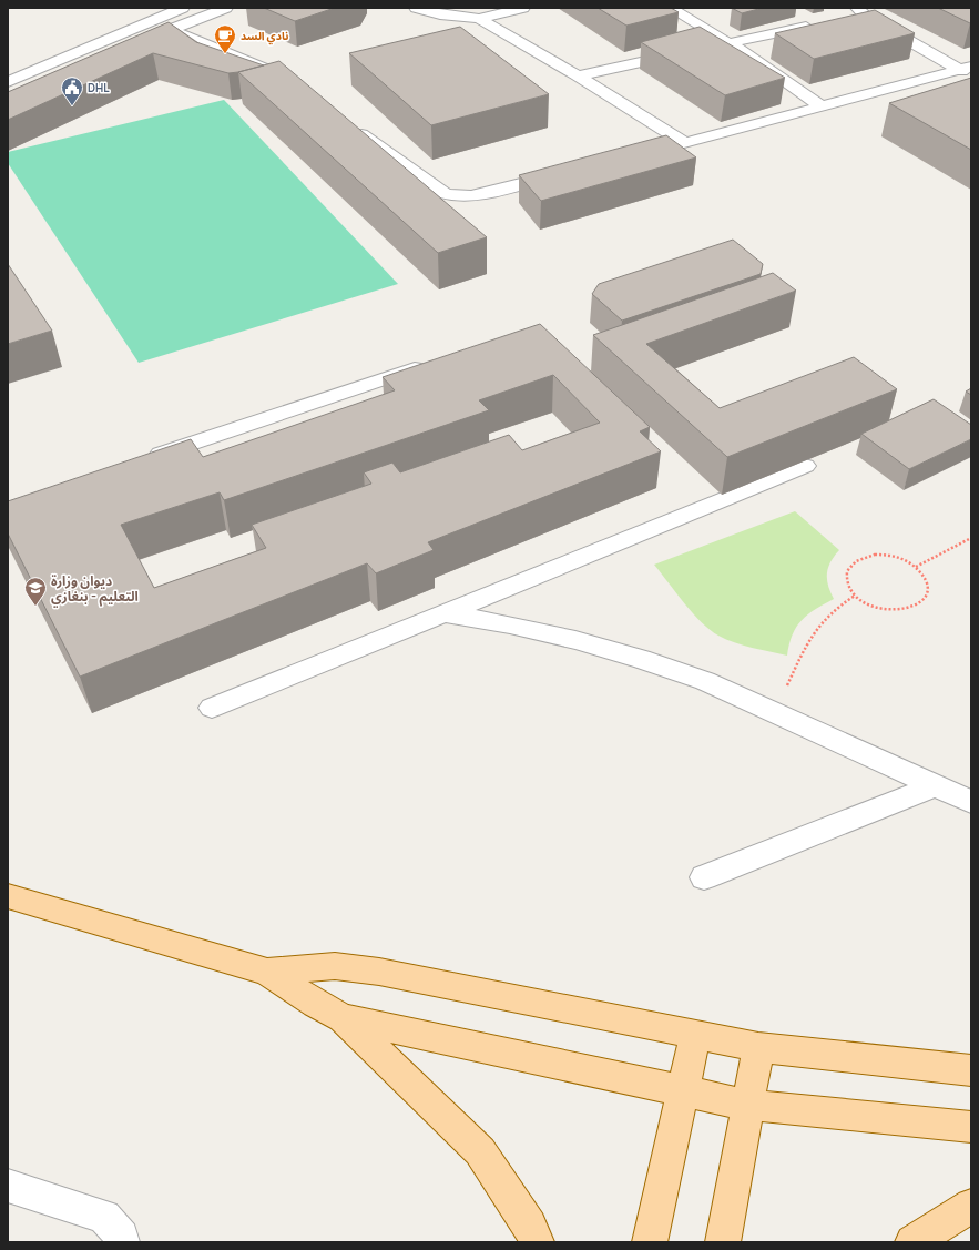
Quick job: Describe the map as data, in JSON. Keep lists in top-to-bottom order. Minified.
{"places":{"cafe":["نادي السد"],"public building":["DHL"],"school or university":["ديوان وزارة التعليم - بنغازي"]}}
